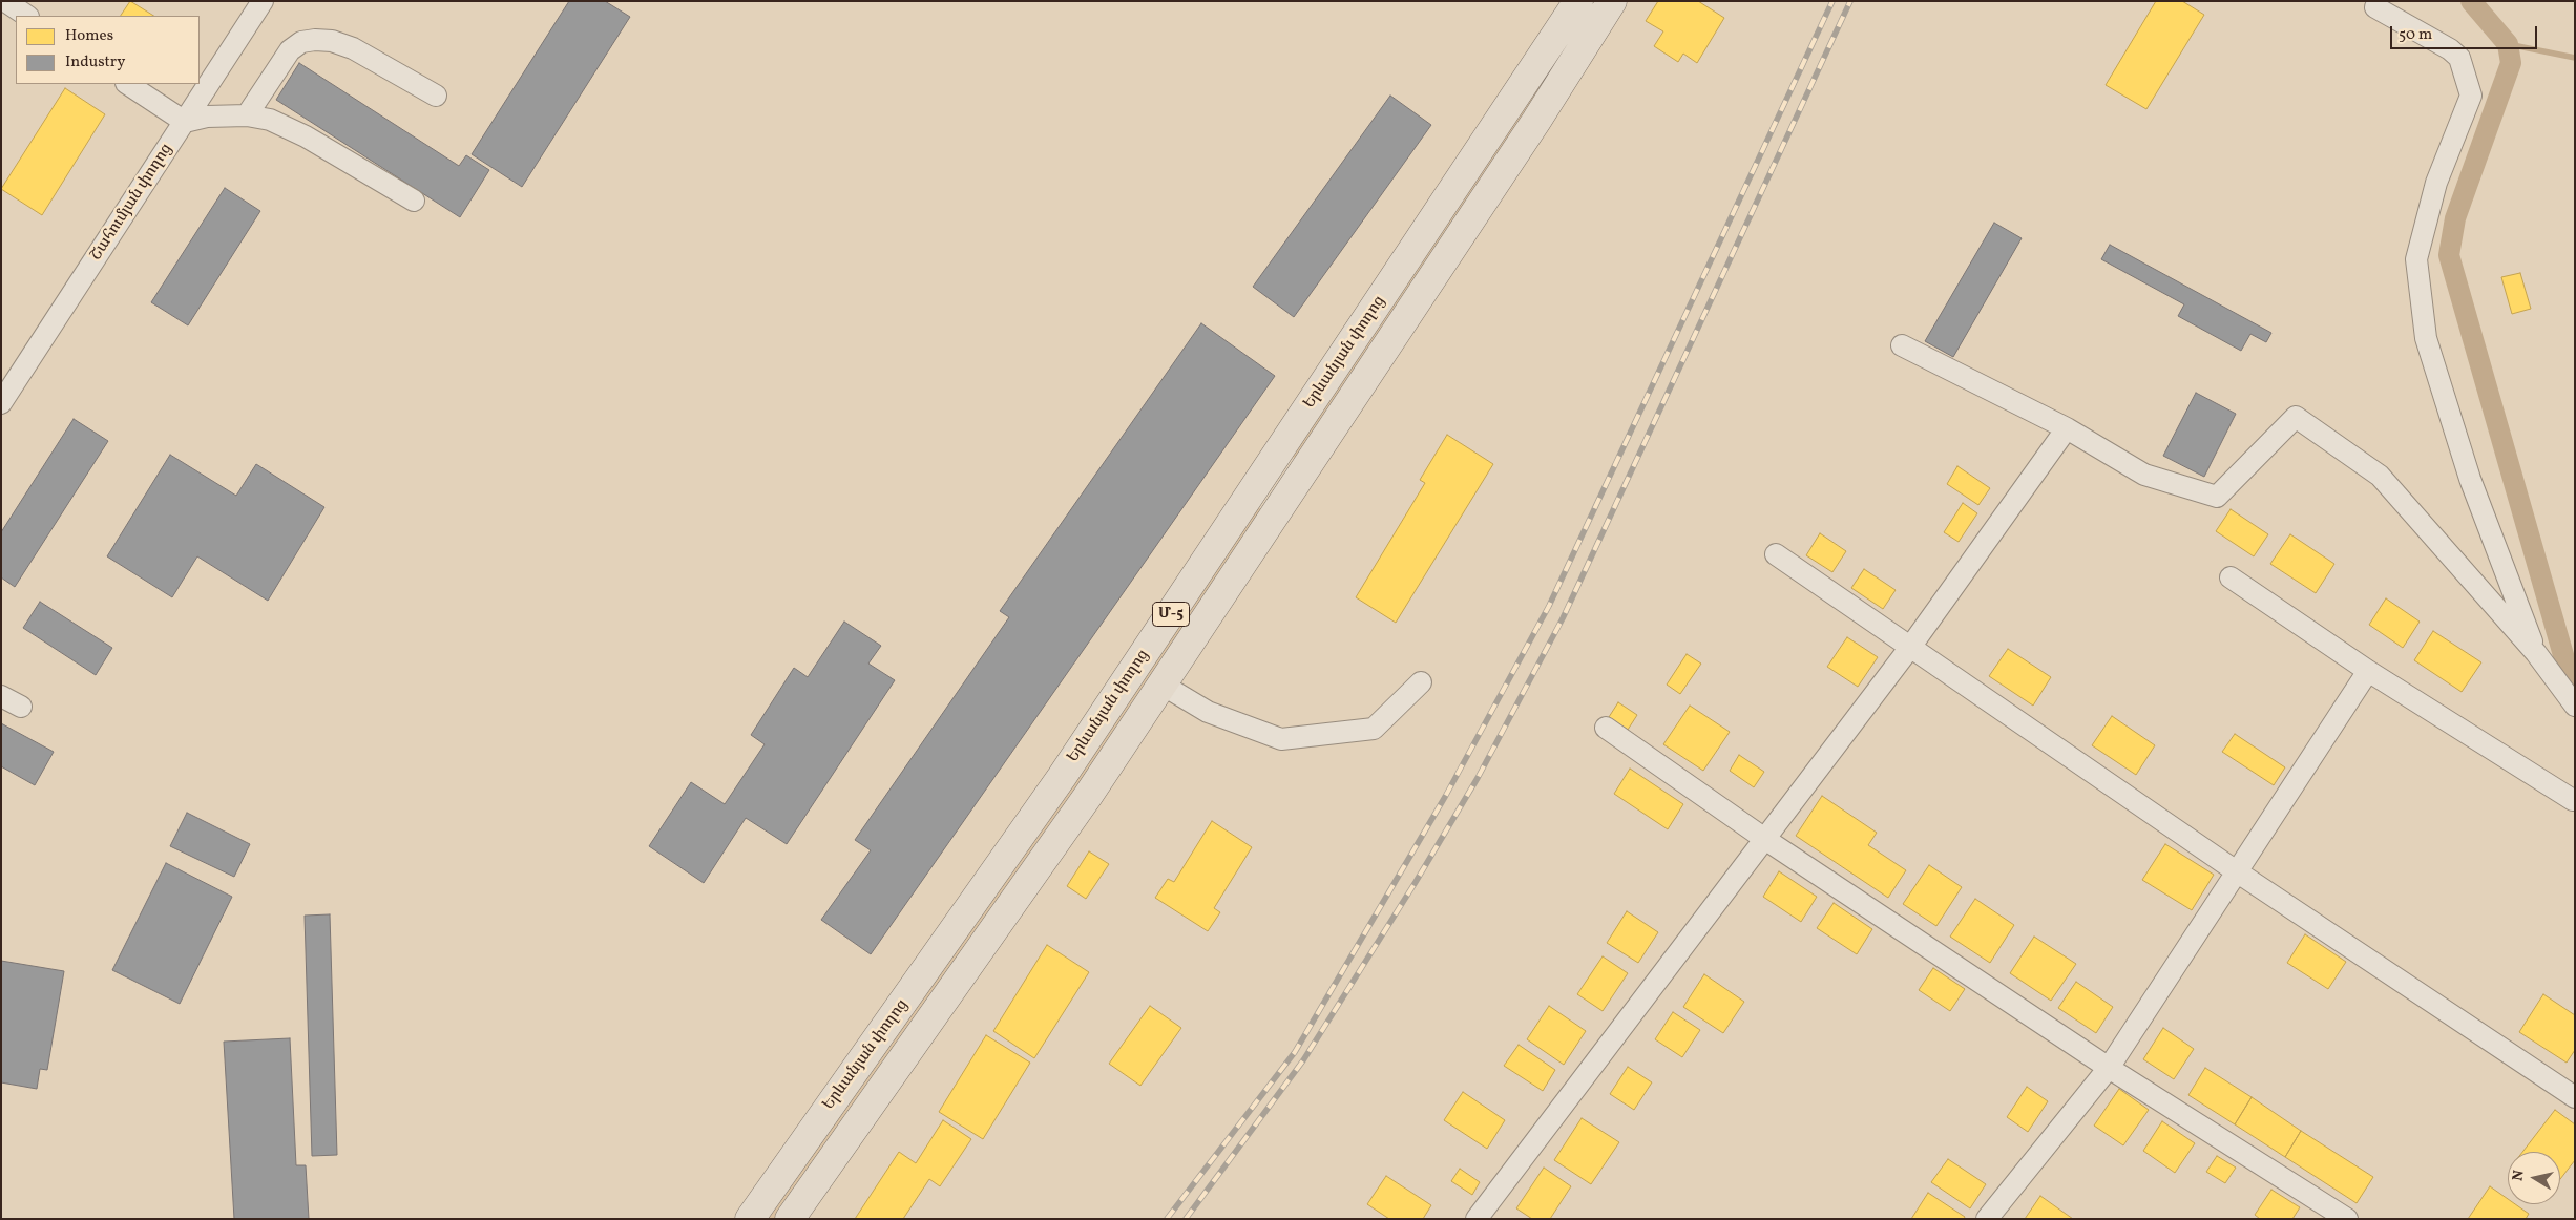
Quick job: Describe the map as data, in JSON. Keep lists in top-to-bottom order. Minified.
{"streets":{"highway":["Երևանյան փողոց","Մ-5"],"street":["Շահումյան փողոց"]},"legend":["Homes","Industry"],"scale_bar":"50 m","north":"left"}
